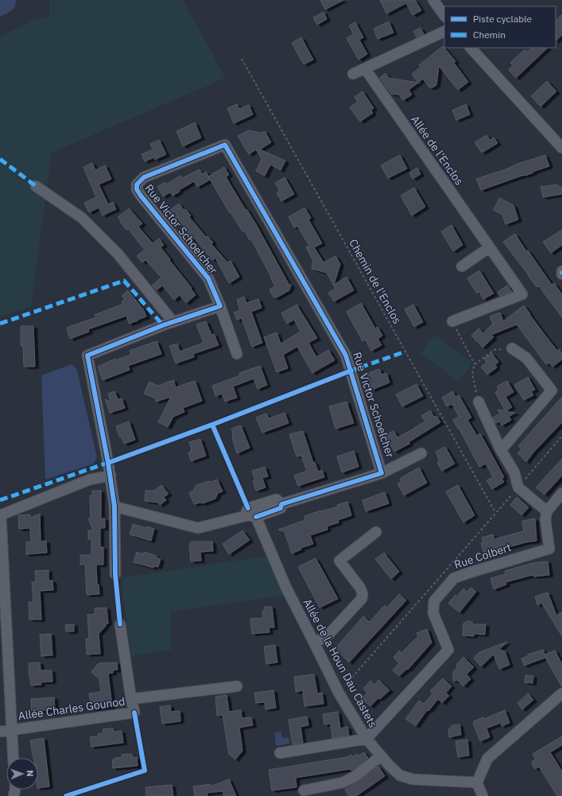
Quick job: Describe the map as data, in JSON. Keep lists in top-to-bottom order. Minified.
{"streets":{"street":["Allée de l'Enclos","Rue Victor Schoelcher","Rue Colbert","Allée de la Houn Dau Castets","Allée Charles Gounod"],"path":["Chemin de l'Enclos"]},"crossings":[["Rue Colbert","Allée de la Houn Dau Castets"]],"legend":["Piste cyclable","Chemin"],"north":"right"}
